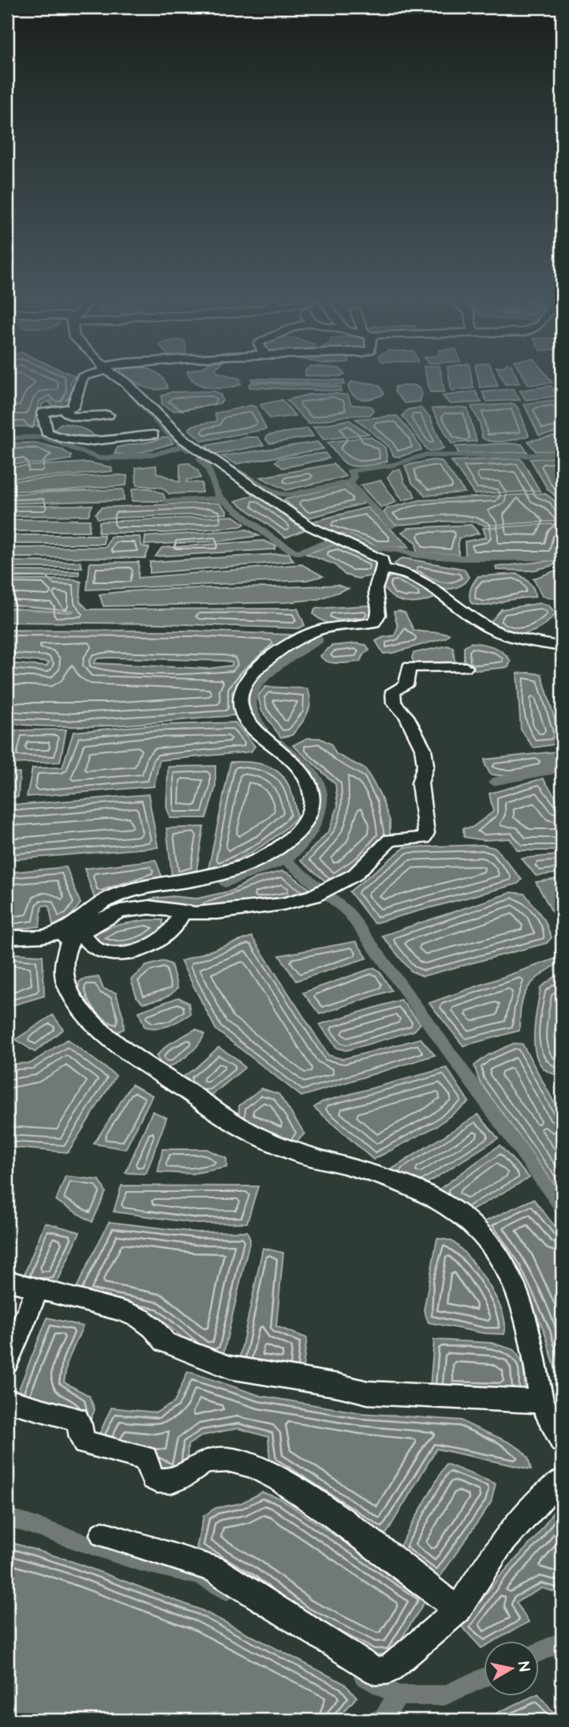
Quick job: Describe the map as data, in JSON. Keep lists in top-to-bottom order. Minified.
{"north":"right"}
